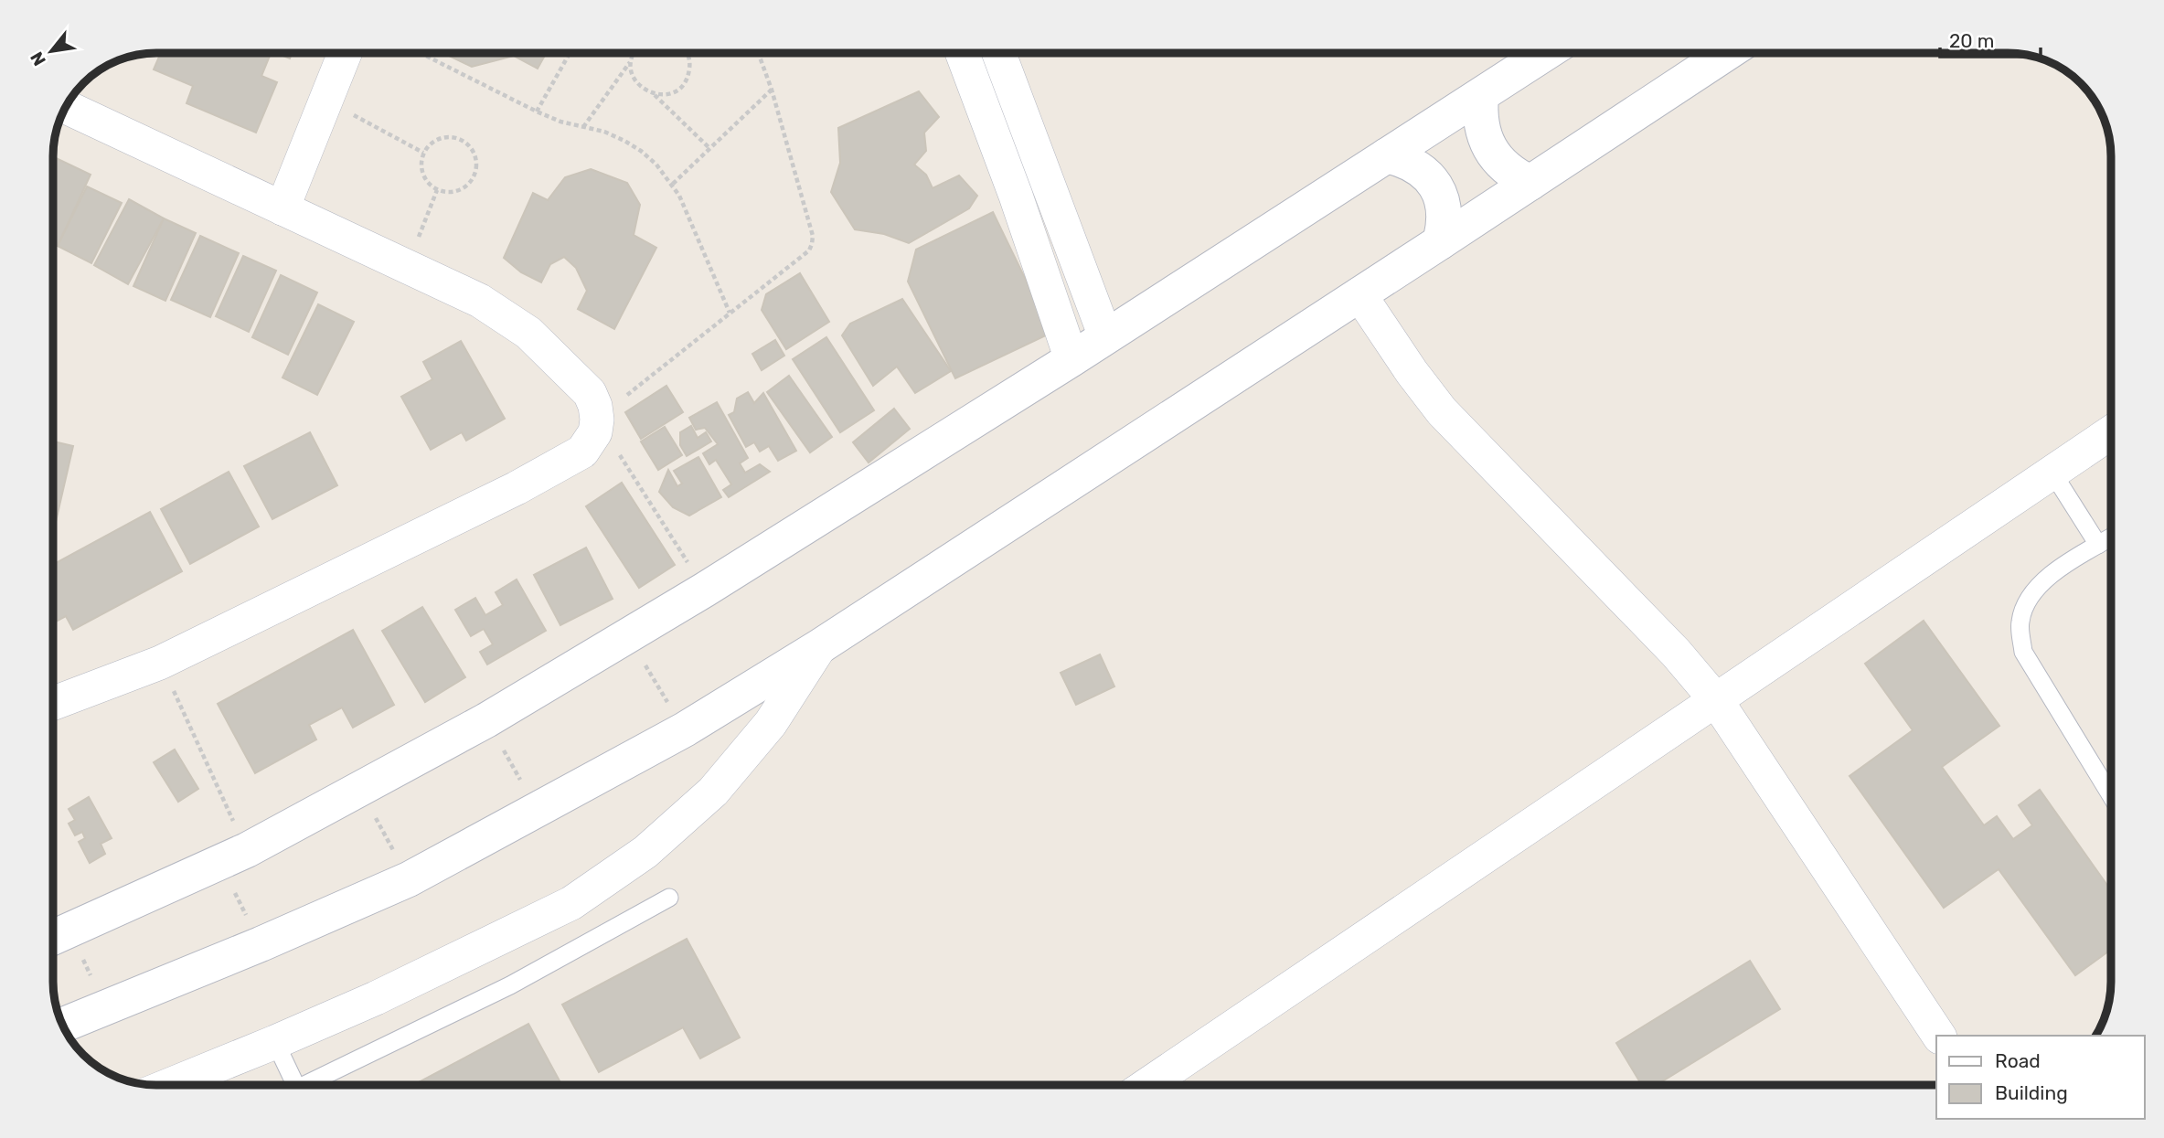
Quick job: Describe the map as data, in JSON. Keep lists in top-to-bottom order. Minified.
{"legend":["Road","Building"],"scale_bar":"20 m","north":"bottom left"}
